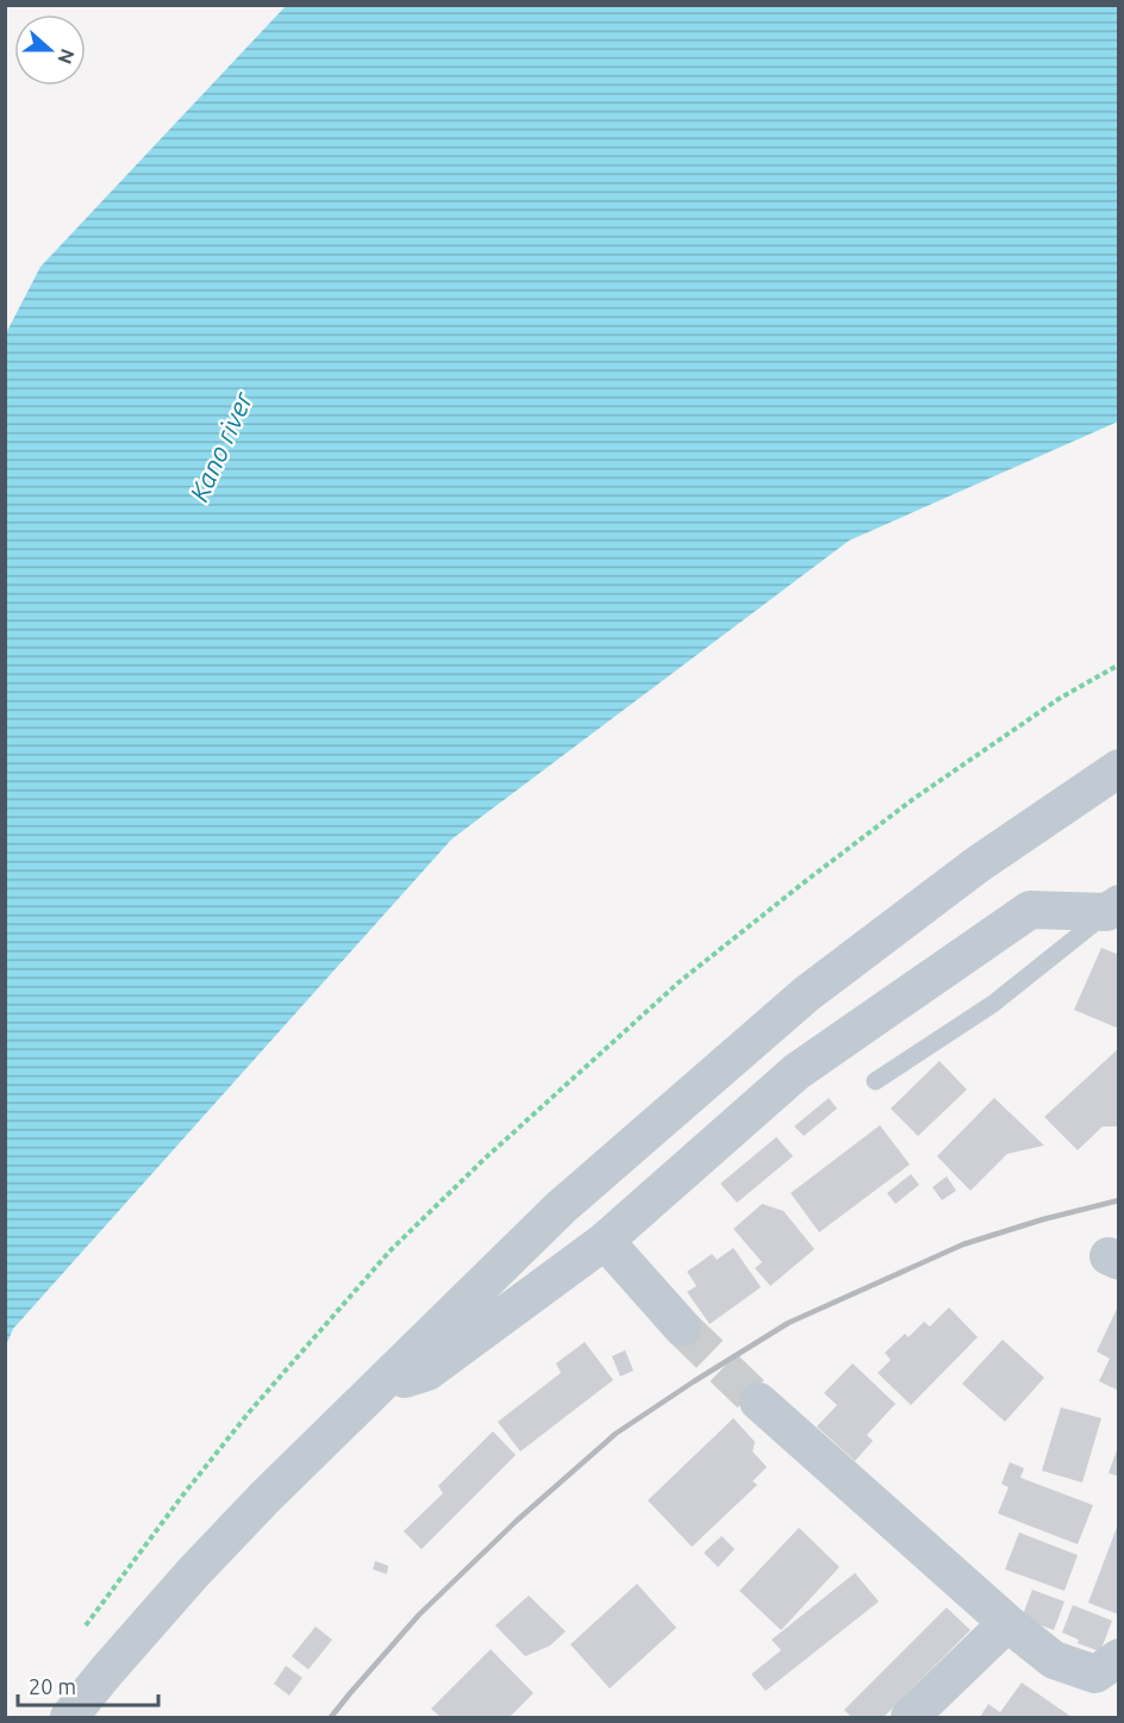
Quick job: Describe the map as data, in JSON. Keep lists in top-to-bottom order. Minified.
{"water":["Kano river"],"scale_bar":"20 m","north":"right"}
